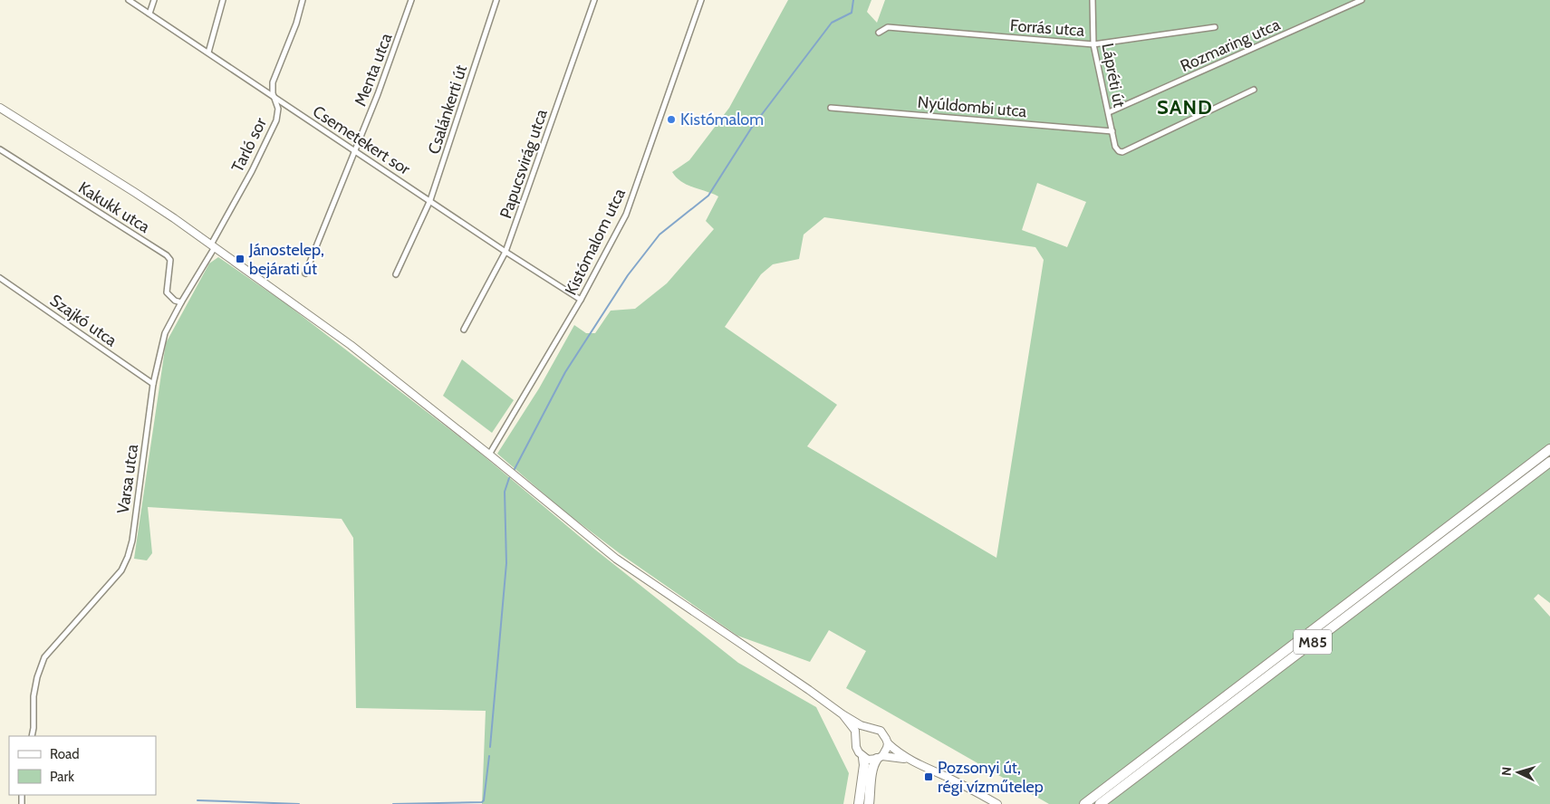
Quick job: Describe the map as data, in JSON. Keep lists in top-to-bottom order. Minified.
{"streets":{"highway":["M85"],"street":["Forrás utca","Rozmaring utca","Menta utca","Lápréti út","Nyúldombi utca","Csalánkerti út","Csemetekert sor","Tarló sor","Papucsvirág utca","Kakukk utca","Kistómalom utca","Szajkó utca","Varsa utca"]},"crossings":[["Forrás utca","Lápréti út"],["Rozmaring utca","Lápréti út"],["Menta utca","Csemetekert sor"],["Lápréti út","Nyúldombi utca"],["Csalánkerti út","Csemetekert sor"],["Csemetekert sor","Tarló sor"],["Csemetekert sor","Papucsvirág utca"],["Csemetekert sor","Kistómalom utca"],["Tarló sor","Varsa utca"],["Kakukk utca","Varsa utca"],["Szajkó utca","Varsa utca"]],"districts":["SAND"],"places":{"other":["Kistómalom"],"transit":["Jánostelep, bejárati út","Pozsonyi út, régi vízműtelep"]},"legend":["Road","Park"],"north":"left"}
